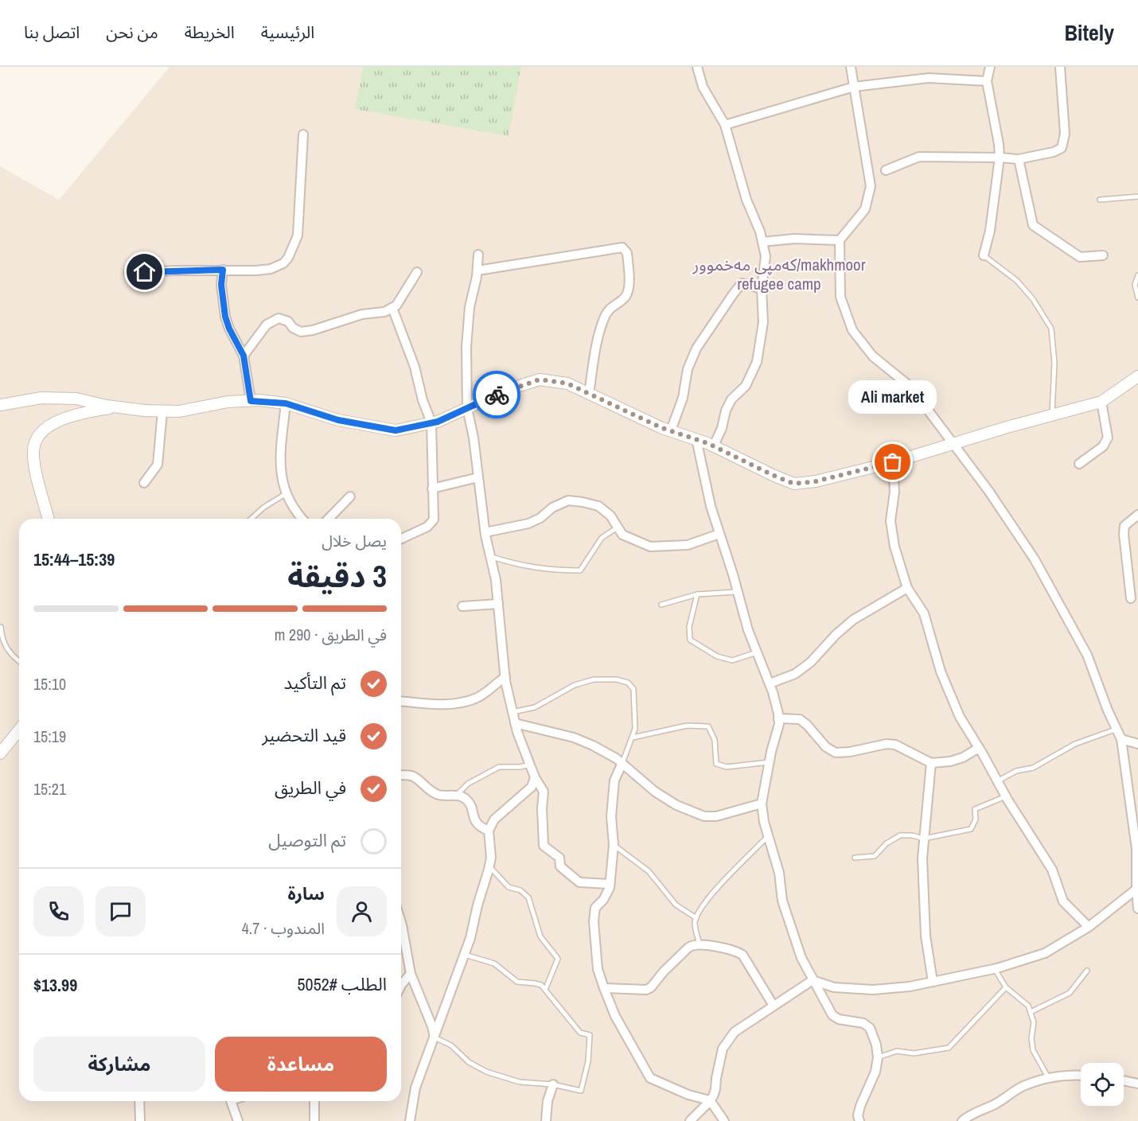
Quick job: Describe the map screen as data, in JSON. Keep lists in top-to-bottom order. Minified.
{"districts":["کەمپی مەخموور/makhmoor refugee camp"],"places":["Ali market"],"page":{"header":"Bitely","nav":["الرئيسية","الخريطة","من نحن","اتصل بنا"],"bubble":"Ali market","heading":["3 دقيقة","يصل خلال","15:39–15:44"],"panel":["سارة","المندوب · 4.7","الطلب #5052","$13.99"],"bar":"في الطريق · 290 m","list":[["تم التأكيد","15:10"],["قيد التحضير","15:19"],["في الطريق","15:21"],"تم التوصيل"],"buttons":["مساعدة","مشاركة"]}}
